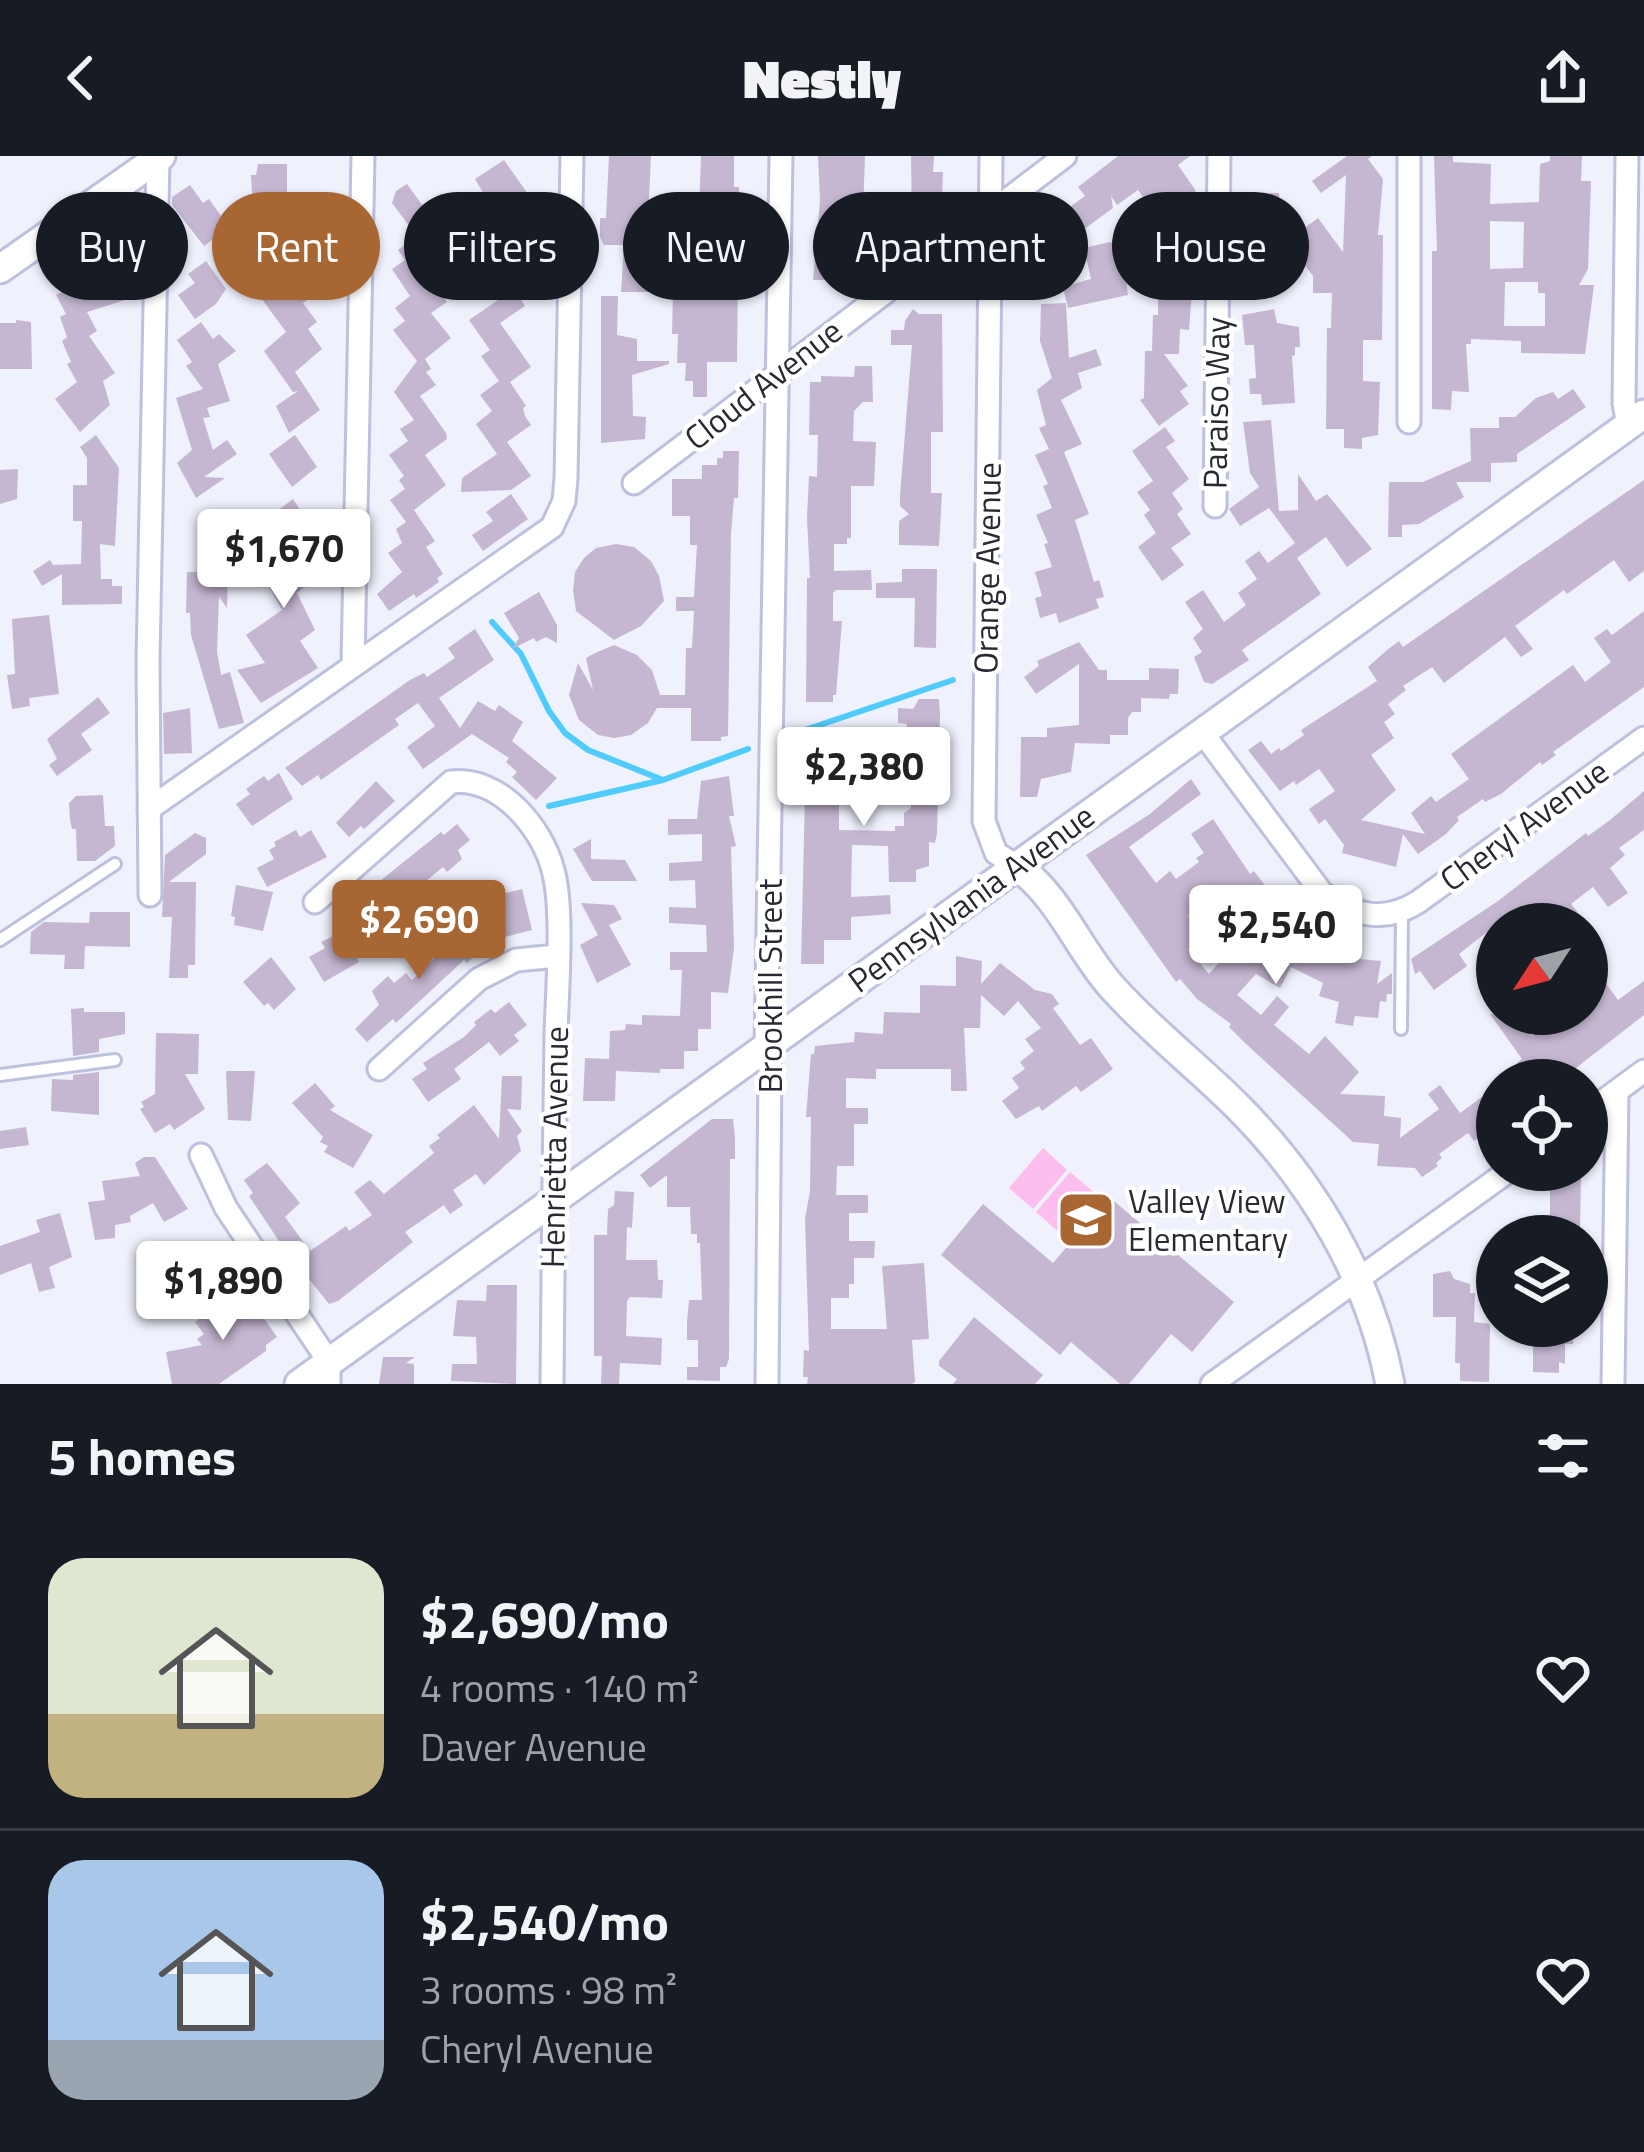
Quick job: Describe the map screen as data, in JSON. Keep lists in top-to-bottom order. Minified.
{"streets":{"main road":["Orange Avenue","Pennsylvania Avenue"],"street":["Cloud Avenue","Paraiso Way","Cheryl Avenue","Brookhill Street","Henrietta Avenue"]},"crossings":[["Cloud Avenue","Brookhill Street"],["Orange Avenue","Pennsylvania Avenue"],["Pennsylvania Avenue","Brookhill Street"],["Pennsylvania Avenue","Henrietta Avenue"]],"places":{"school or university":["Valley View Elementary"]},"north":"bottom left","page":{"header":"Nestly","chip":["Buy","Rent","Filters","New","Apartment","House"],"price":["$1,670","$2,380","$2,690","$2,540","$1,890"],"heading":"5 homes","list":[{"name":"$2,690/mo","note":"4 rooms · 140 m² · Daver Avenue"},{"name":"$2,540/mo","note":"3 rooms · 98 m² · Cheryl Avenue"}]}}
